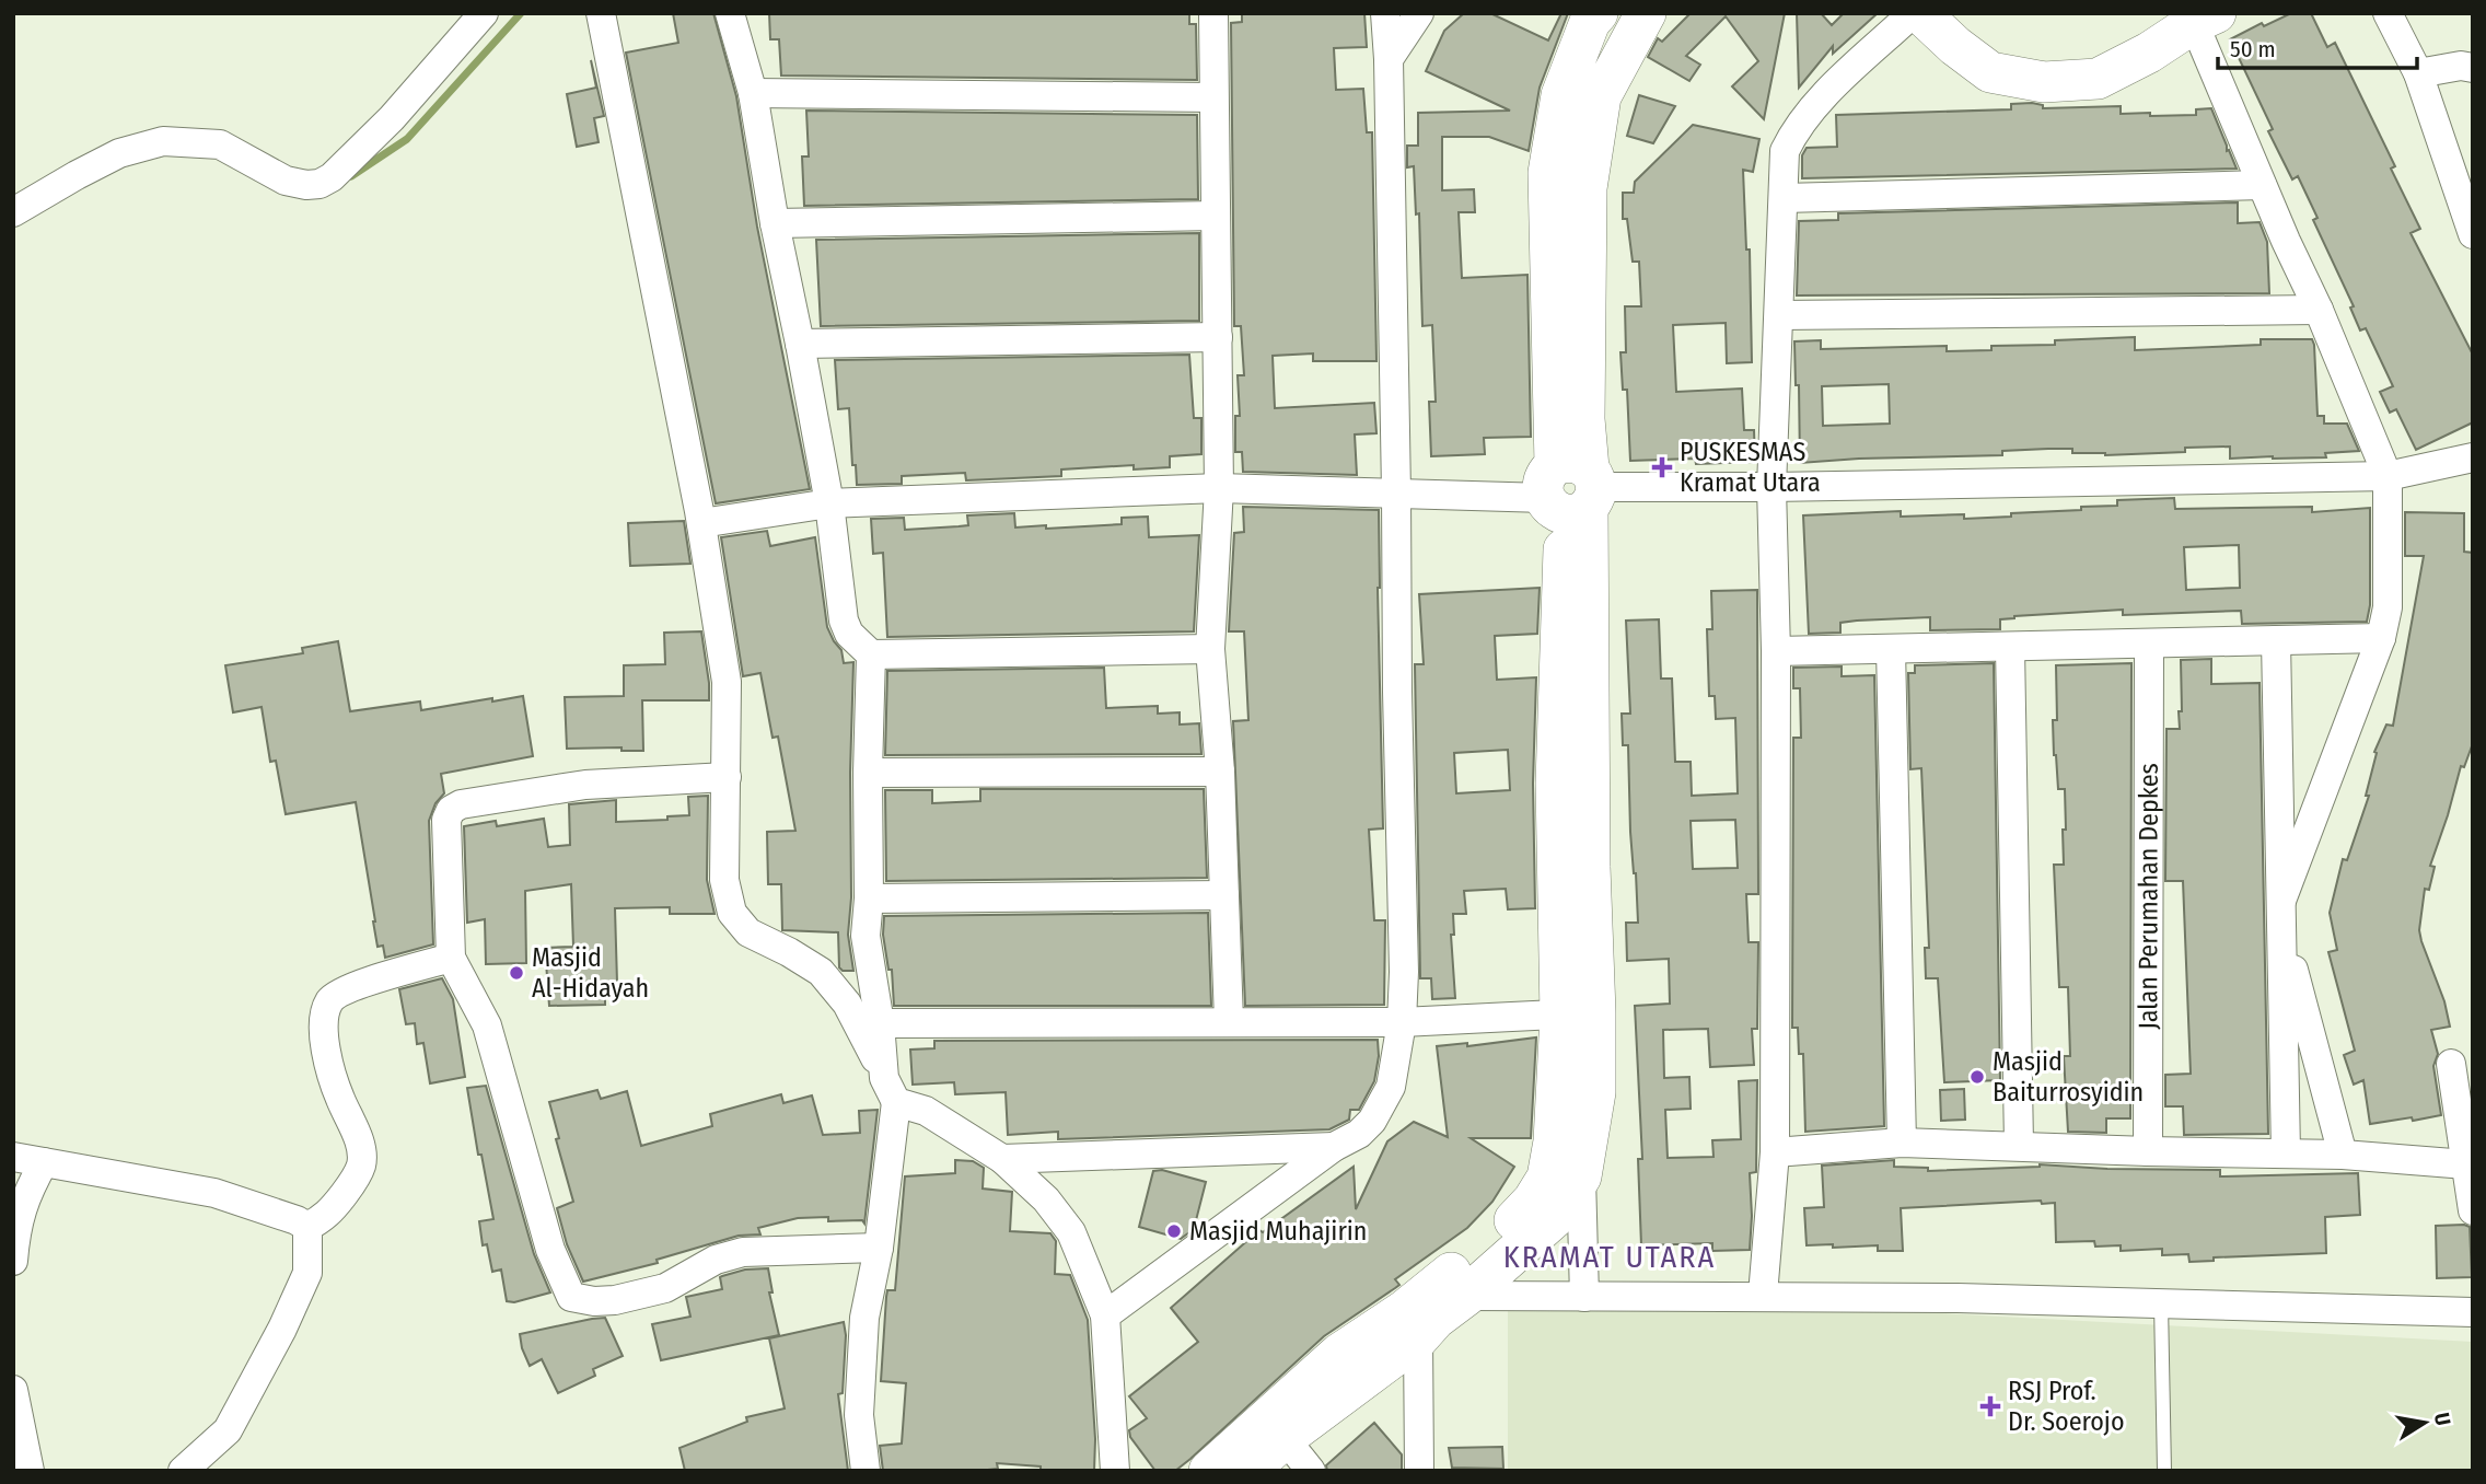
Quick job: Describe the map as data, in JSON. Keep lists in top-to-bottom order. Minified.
{"streets":{"street":["Jalan Perumahan Depkes"]},"districts":["KRAMAT UTARA"],"places":{"health":["PUSKESMAS Kramat Utara","RSJ Prof. Dr. Soerojo"],"other":["Masjid Al-Hidayah","Masjid Baiturrosyidin","Masjid Muhajirin"]},"scale_bar":"50 m","north":"right"}
